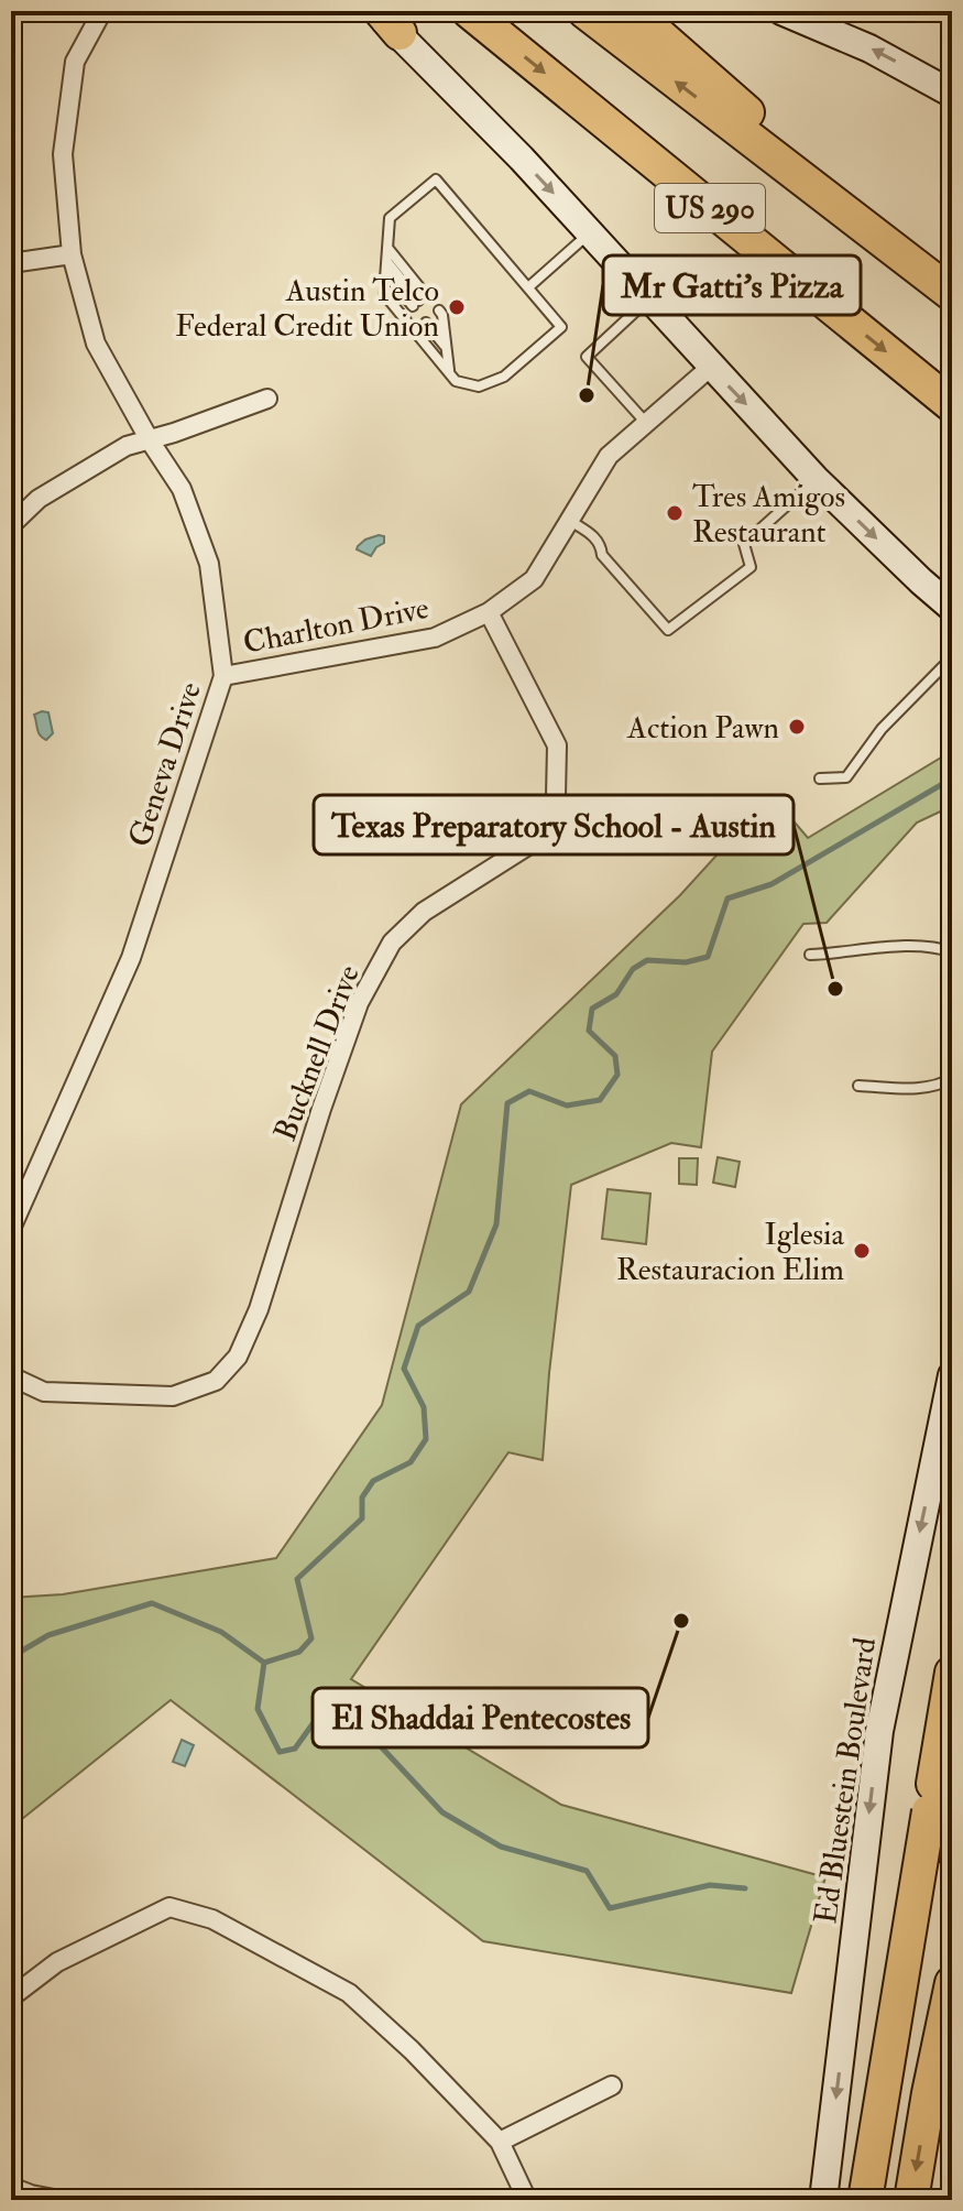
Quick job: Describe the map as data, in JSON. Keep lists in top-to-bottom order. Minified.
{"streets":{"highway":["US 290"],"main road":["Ed Bluestein Boulevard"],"street":["Charlton Drive","Geneva Drive","Bucknell Drive"]},"crossings":[["Charlton Drive","Geneva Drive"],["Charlton Drive","Bucknell Drive"]],"one_way":["Ed Bluestein Boulevard"],"places":["Austin Telco Federal Credit Union","Mr Gatti's Pizza","Tres Amigos Restaurant","Action Pawn","Texas Preparatory School - Austin","Iglesia Restauracion Elim","El Shaddai Pentecostes"]}
